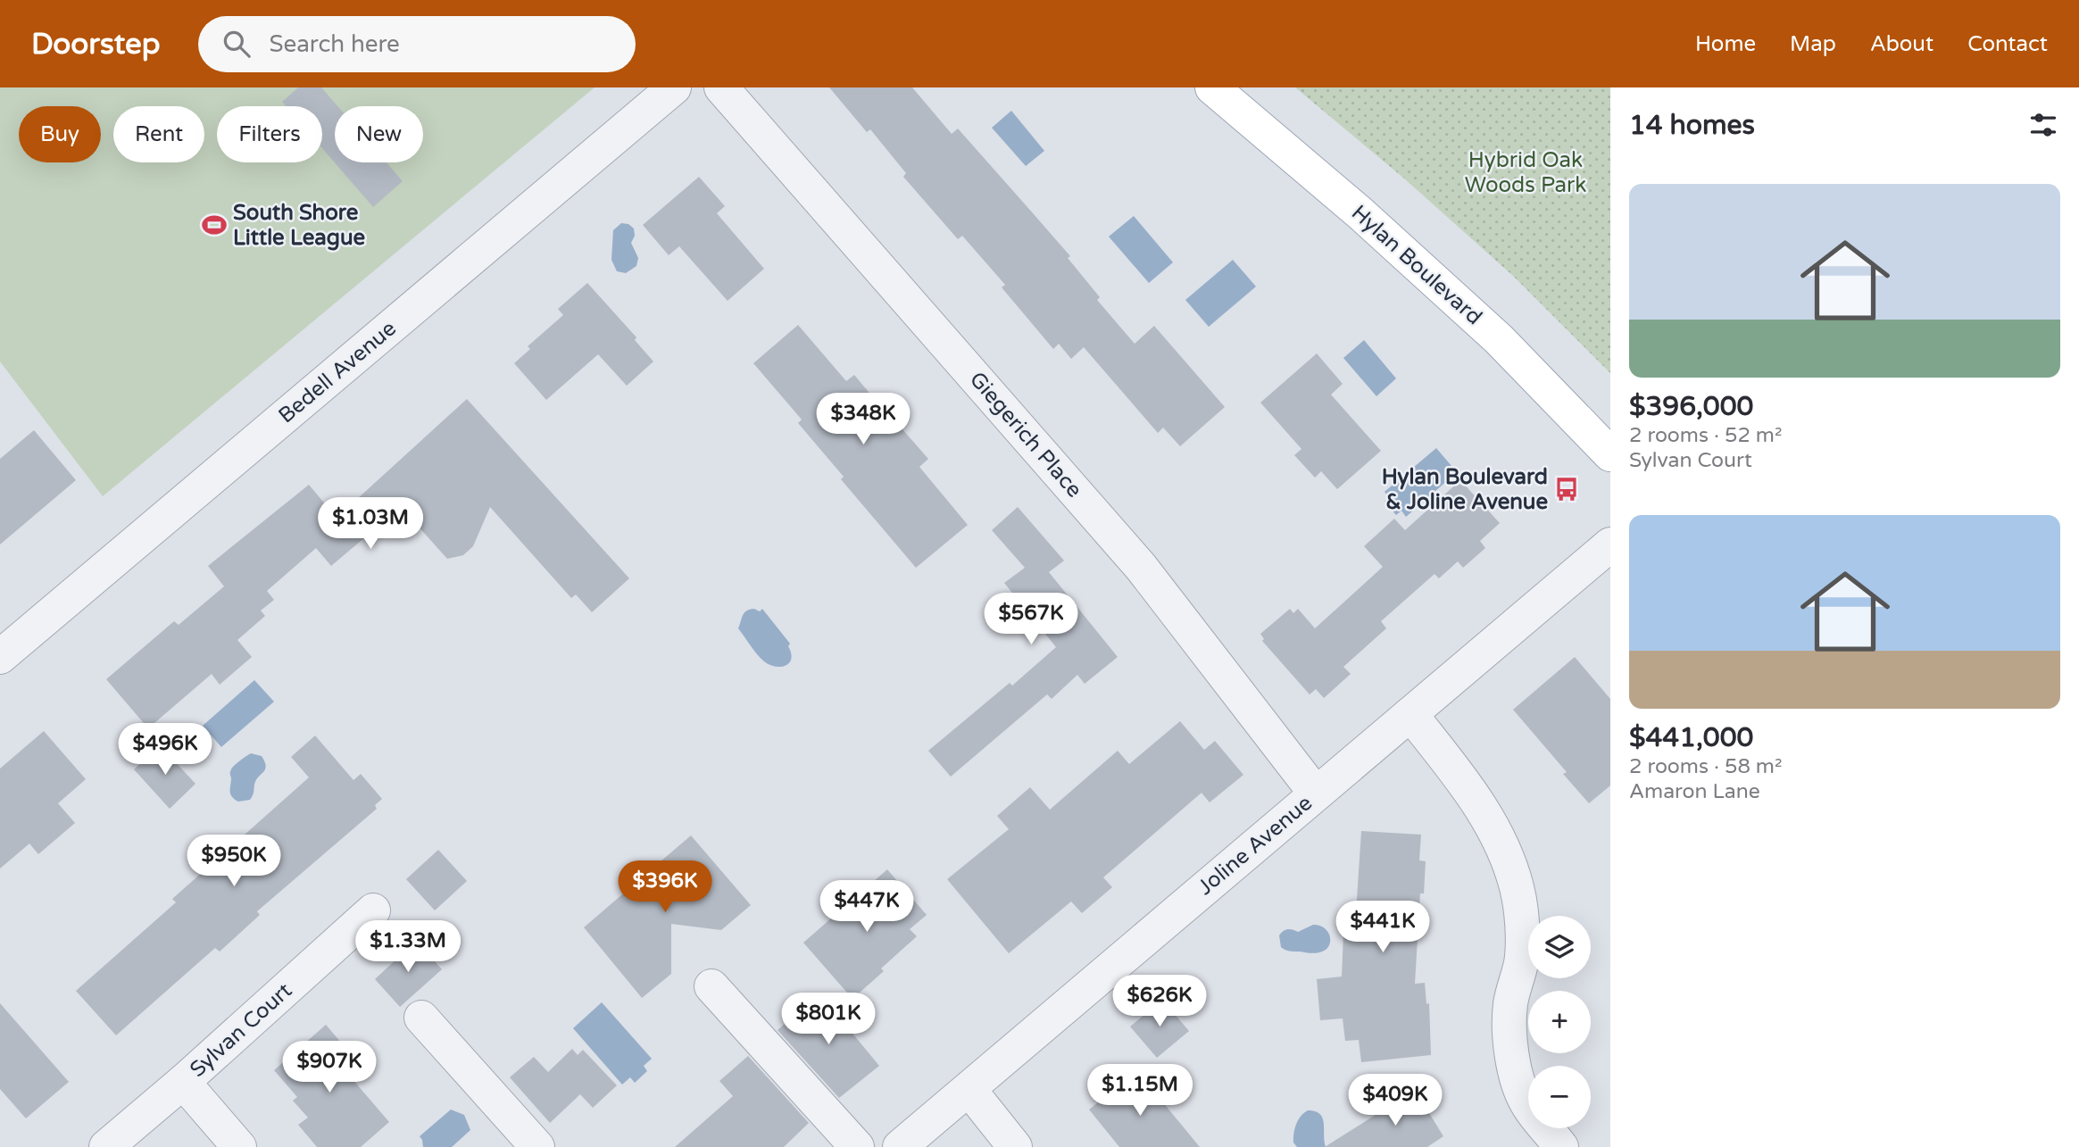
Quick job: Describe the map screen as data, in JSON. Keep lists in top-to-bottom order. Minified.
{"streets":{"main road":["Hylan Boulevard"],"street":["Bedell Avenue","Giegerich Place","Joline Avenue","Sylvan Court"]},"crossings":[["Giegerich Place","Joline Avenue"]],"parks":["Hybrid Oak Woods Park"],"places":{"sports":["South Shore Little League"],"bus stop":["Hylan Boulevard & Joline Avenue"]},"page":{"header":"Doorstep","search":"Search here","nav":["Home","Map","About","Contact"],"heading":"14 homes","chip":["Buy","Rent","Filters","New"],"list":[{"name":"$396,000","note":"2 rooms · 52 m² · Sylvan Court"},{"name":"$441,000","note":"2 rooms · 58 m² · Amaron Lane"}],"price":["$348K","$1.03M","$567K","$496K","$950K","$396K","$447K","$441K","$1.33M","$626K","$801K","$907K","$1.15M","$409K"],"map_buttons":["+","−"]}}
